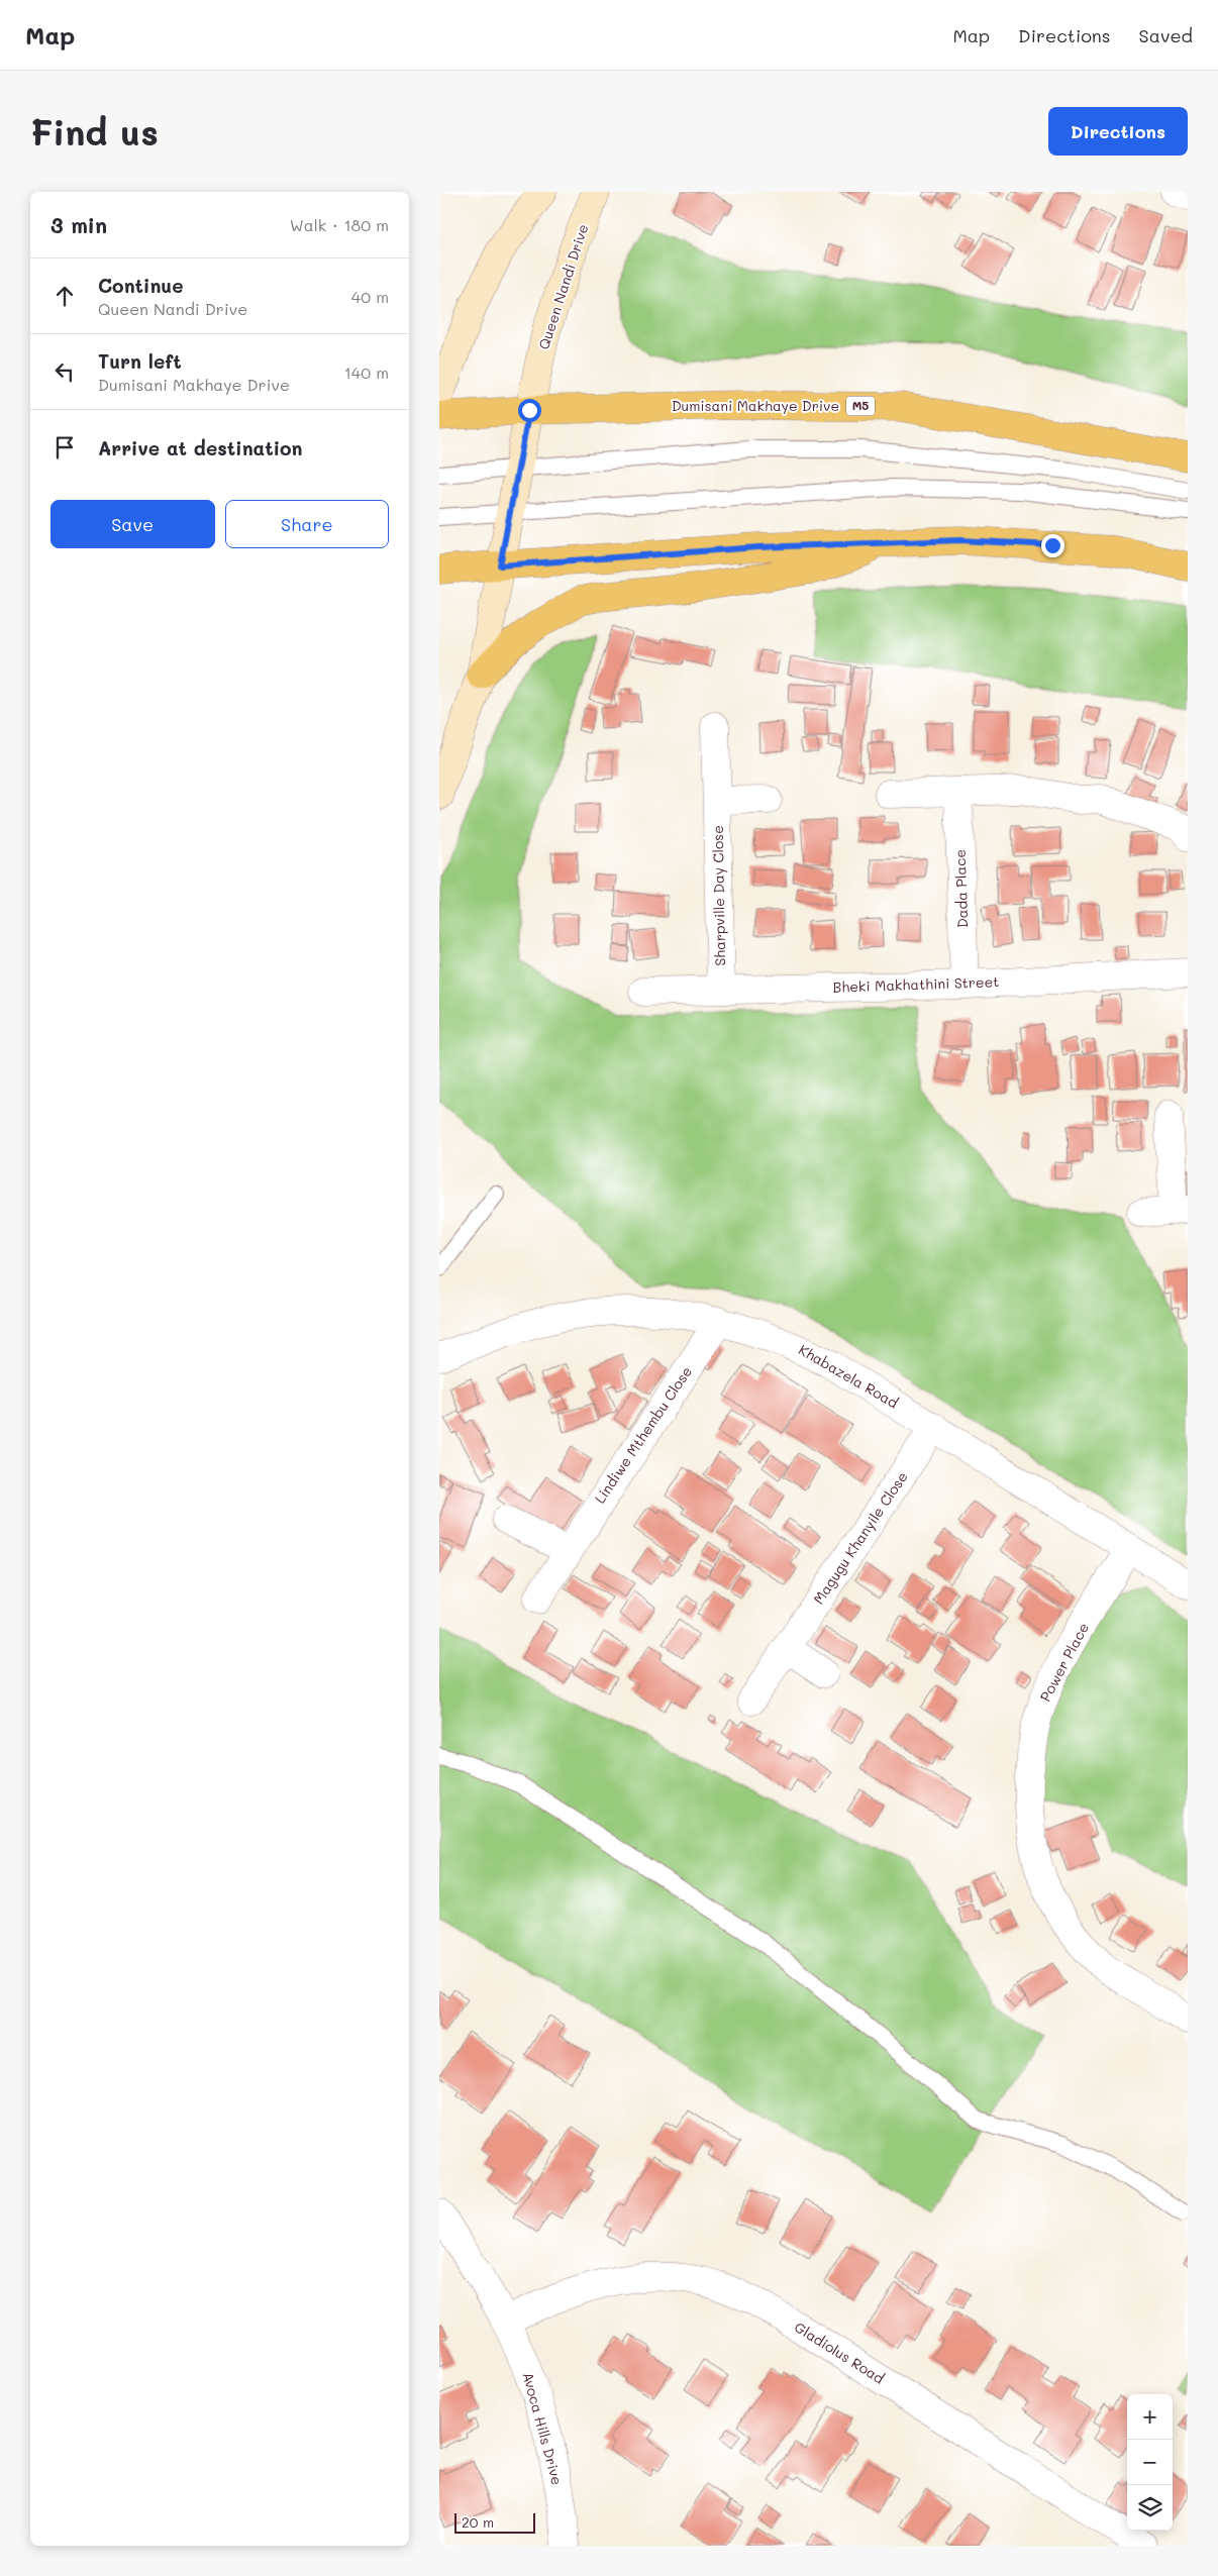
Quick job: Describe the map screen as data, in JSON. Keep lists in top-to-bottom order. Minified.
{"streets":{"main road":["Queen Nandi Drive","Dumisani Makhaye Drive","M5"],"street":["Dada Place","Sharpville Day Close","Bheki Makhathini Street","Khabazela Road","Lindiwe Mthembu Close","Magugu Khanyile Close","Power Place","Gladiolus Road","Avoca Hills Drive"]},"crossings":[["Queen Nandi Drive","Dumisani Makhaye Drive"],["Dada Place","Bheki Makhathini Street"],["Sharpville Day Close","Bheki Makhathini Street"],["Khabazela Road","Lindiwe Mthembu Close"],["Khabazela Road","Magugu Khanyile Close"],["Khabazela Road","Power Place"],["Gladiolus Road","Avoca Hills Drive"]],"scale_bar":"20 m","page":{"header":"Map","nav":["Map","Directions","Saved"],"buttons":["Directions",["Save","Share"]],"title":"Find us","heading":["3 min","Walk · 180 m"],"list":[["Continue","Queen Nandi Drive","40 m"],["Turn left","Dumisani Makhaye Drive","140 m"],"Arrive at destination"],"map_buttons":["+","−"],"scale":"20 m"}}
